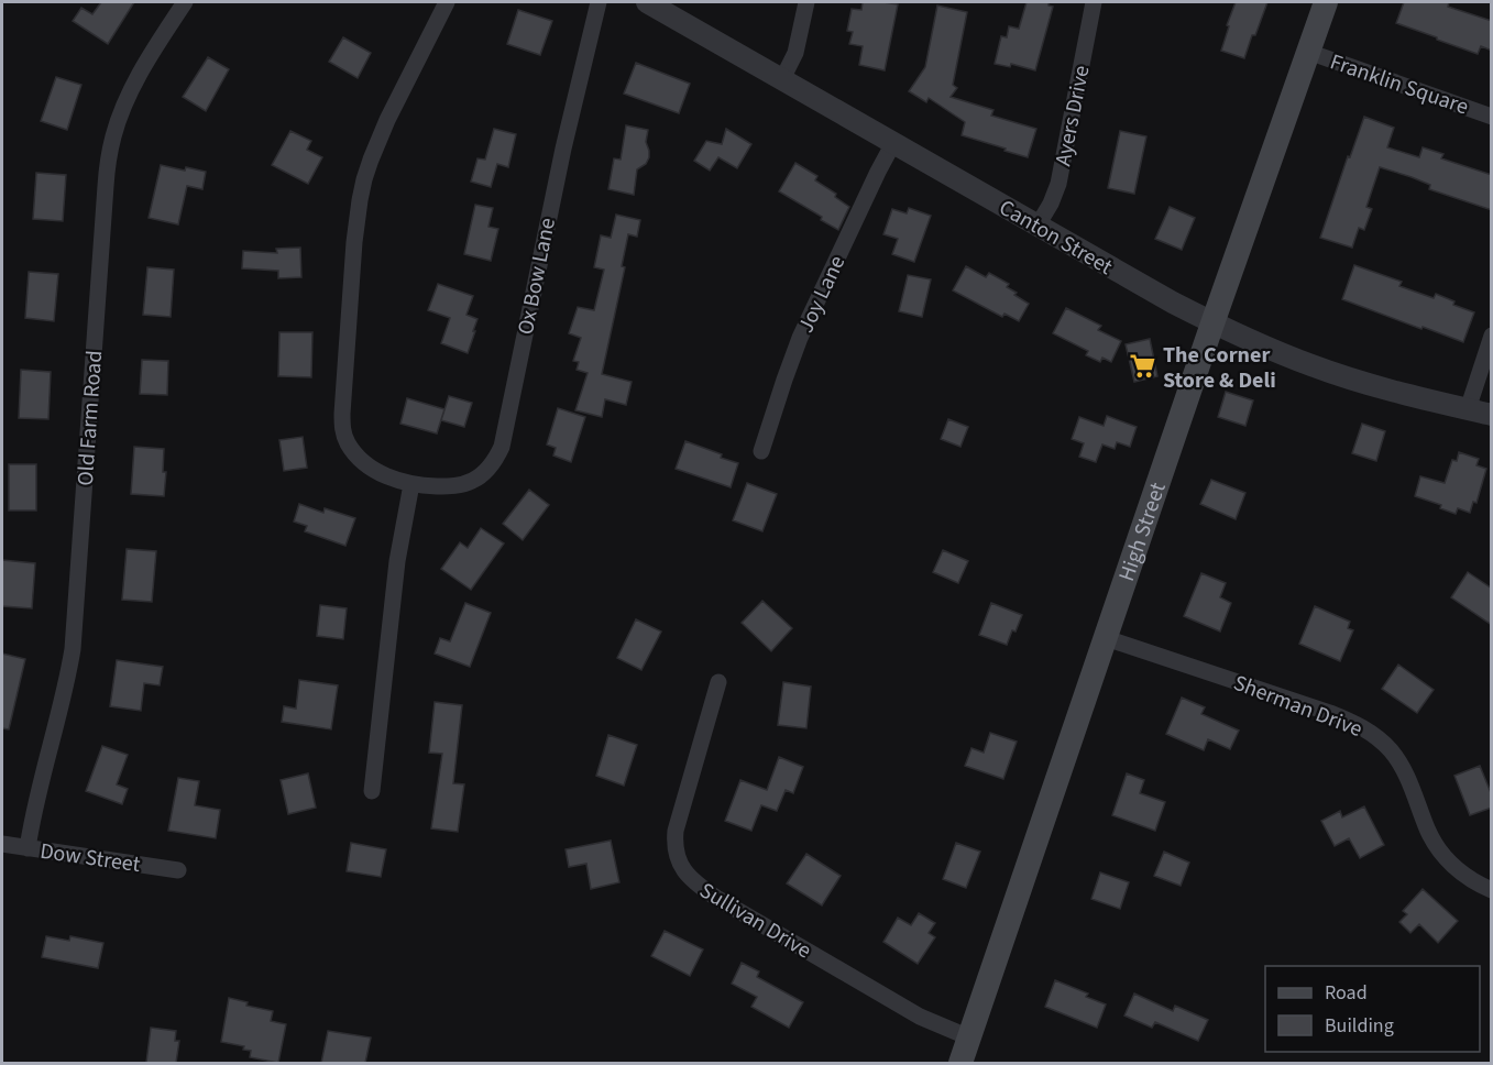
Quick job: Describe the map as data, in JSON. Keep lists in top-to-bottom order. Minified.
{"streets":{"main road":["High Street"],"street":["Franklin Square","Ayers Drive","Canton Street","Ox Bow Lane","Joy Lane","Old Farm Road","Sherman Drive","Dow Street","Sullivan Drive"]},"crossings":[["Franklin Square","High Street"],["Ayers Drive","Canton Street"],["Canton Street","Joy Lane"],["Canton Street","High Street"],["Old Farm Road","Dow Street"],["High Street","Sherman Drive"],["High Street","Sullivan Drive"]],"places":{"supermarket":["The Corner Store & Deli"]},"legend":["Road","Building"]}
